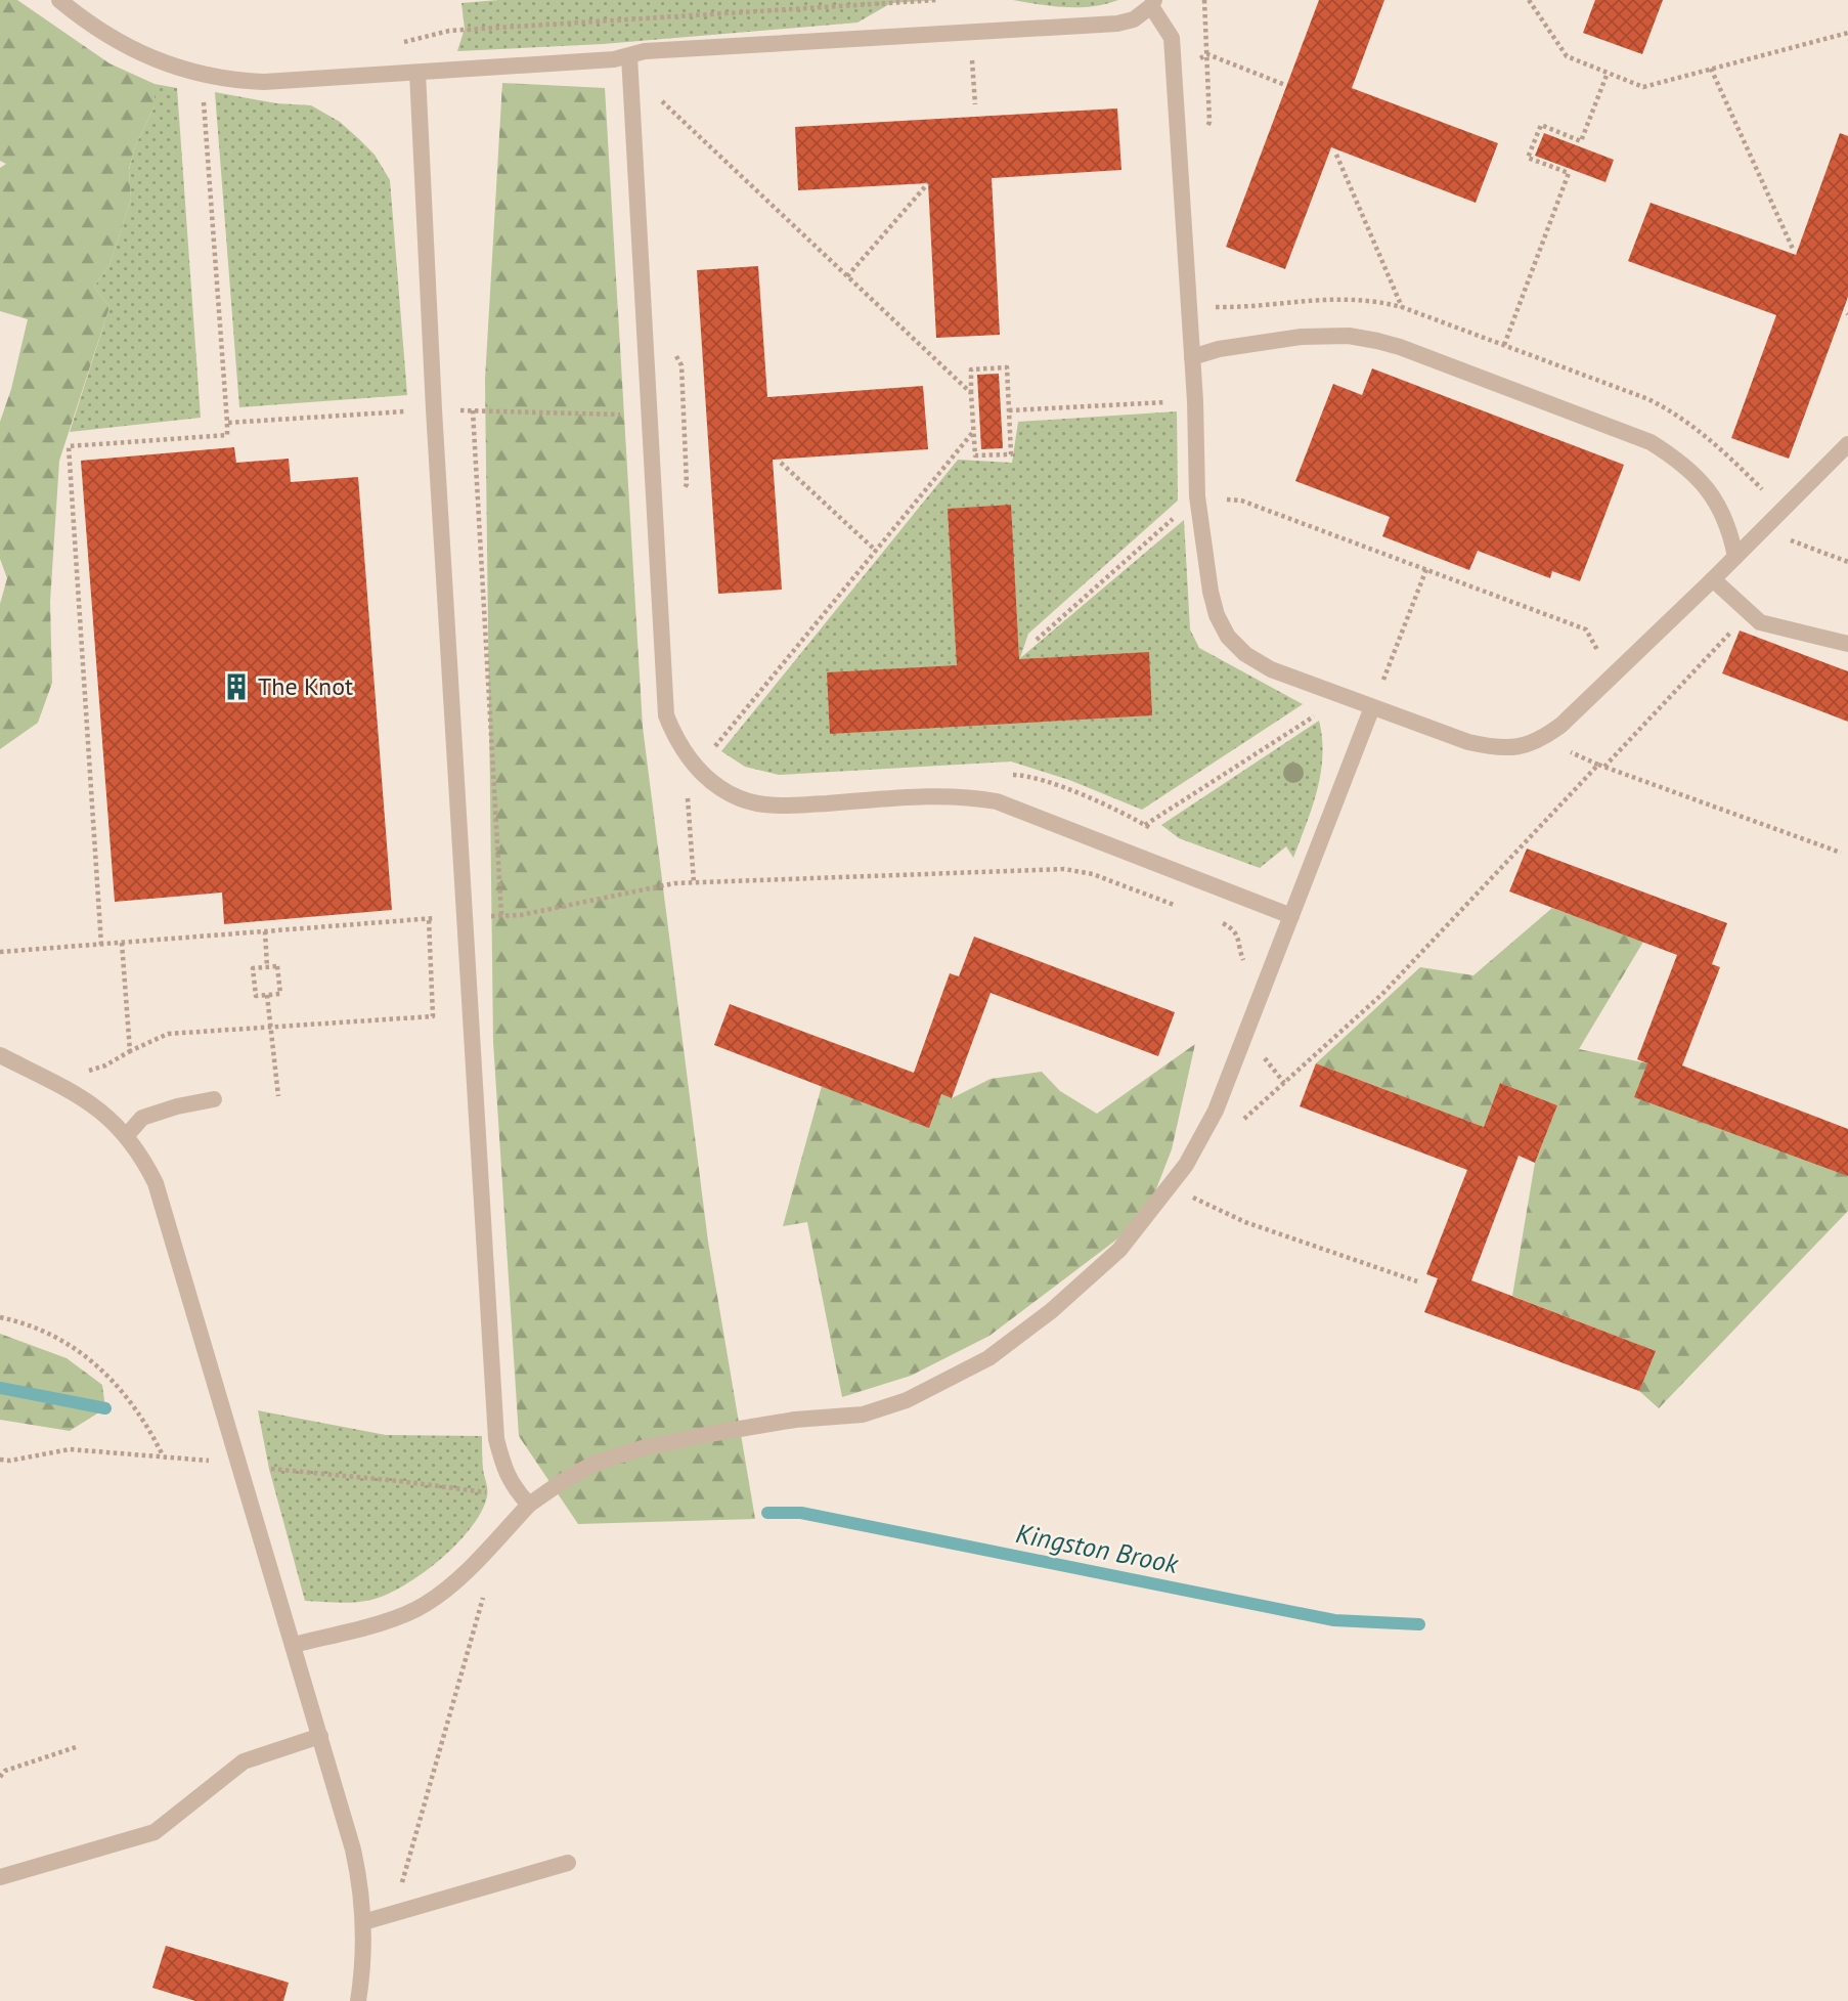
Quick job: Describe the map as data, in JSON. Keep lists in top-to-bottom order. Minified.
{"water":["Kingston Brook"],"places":{"building":["The Knot"]}}
